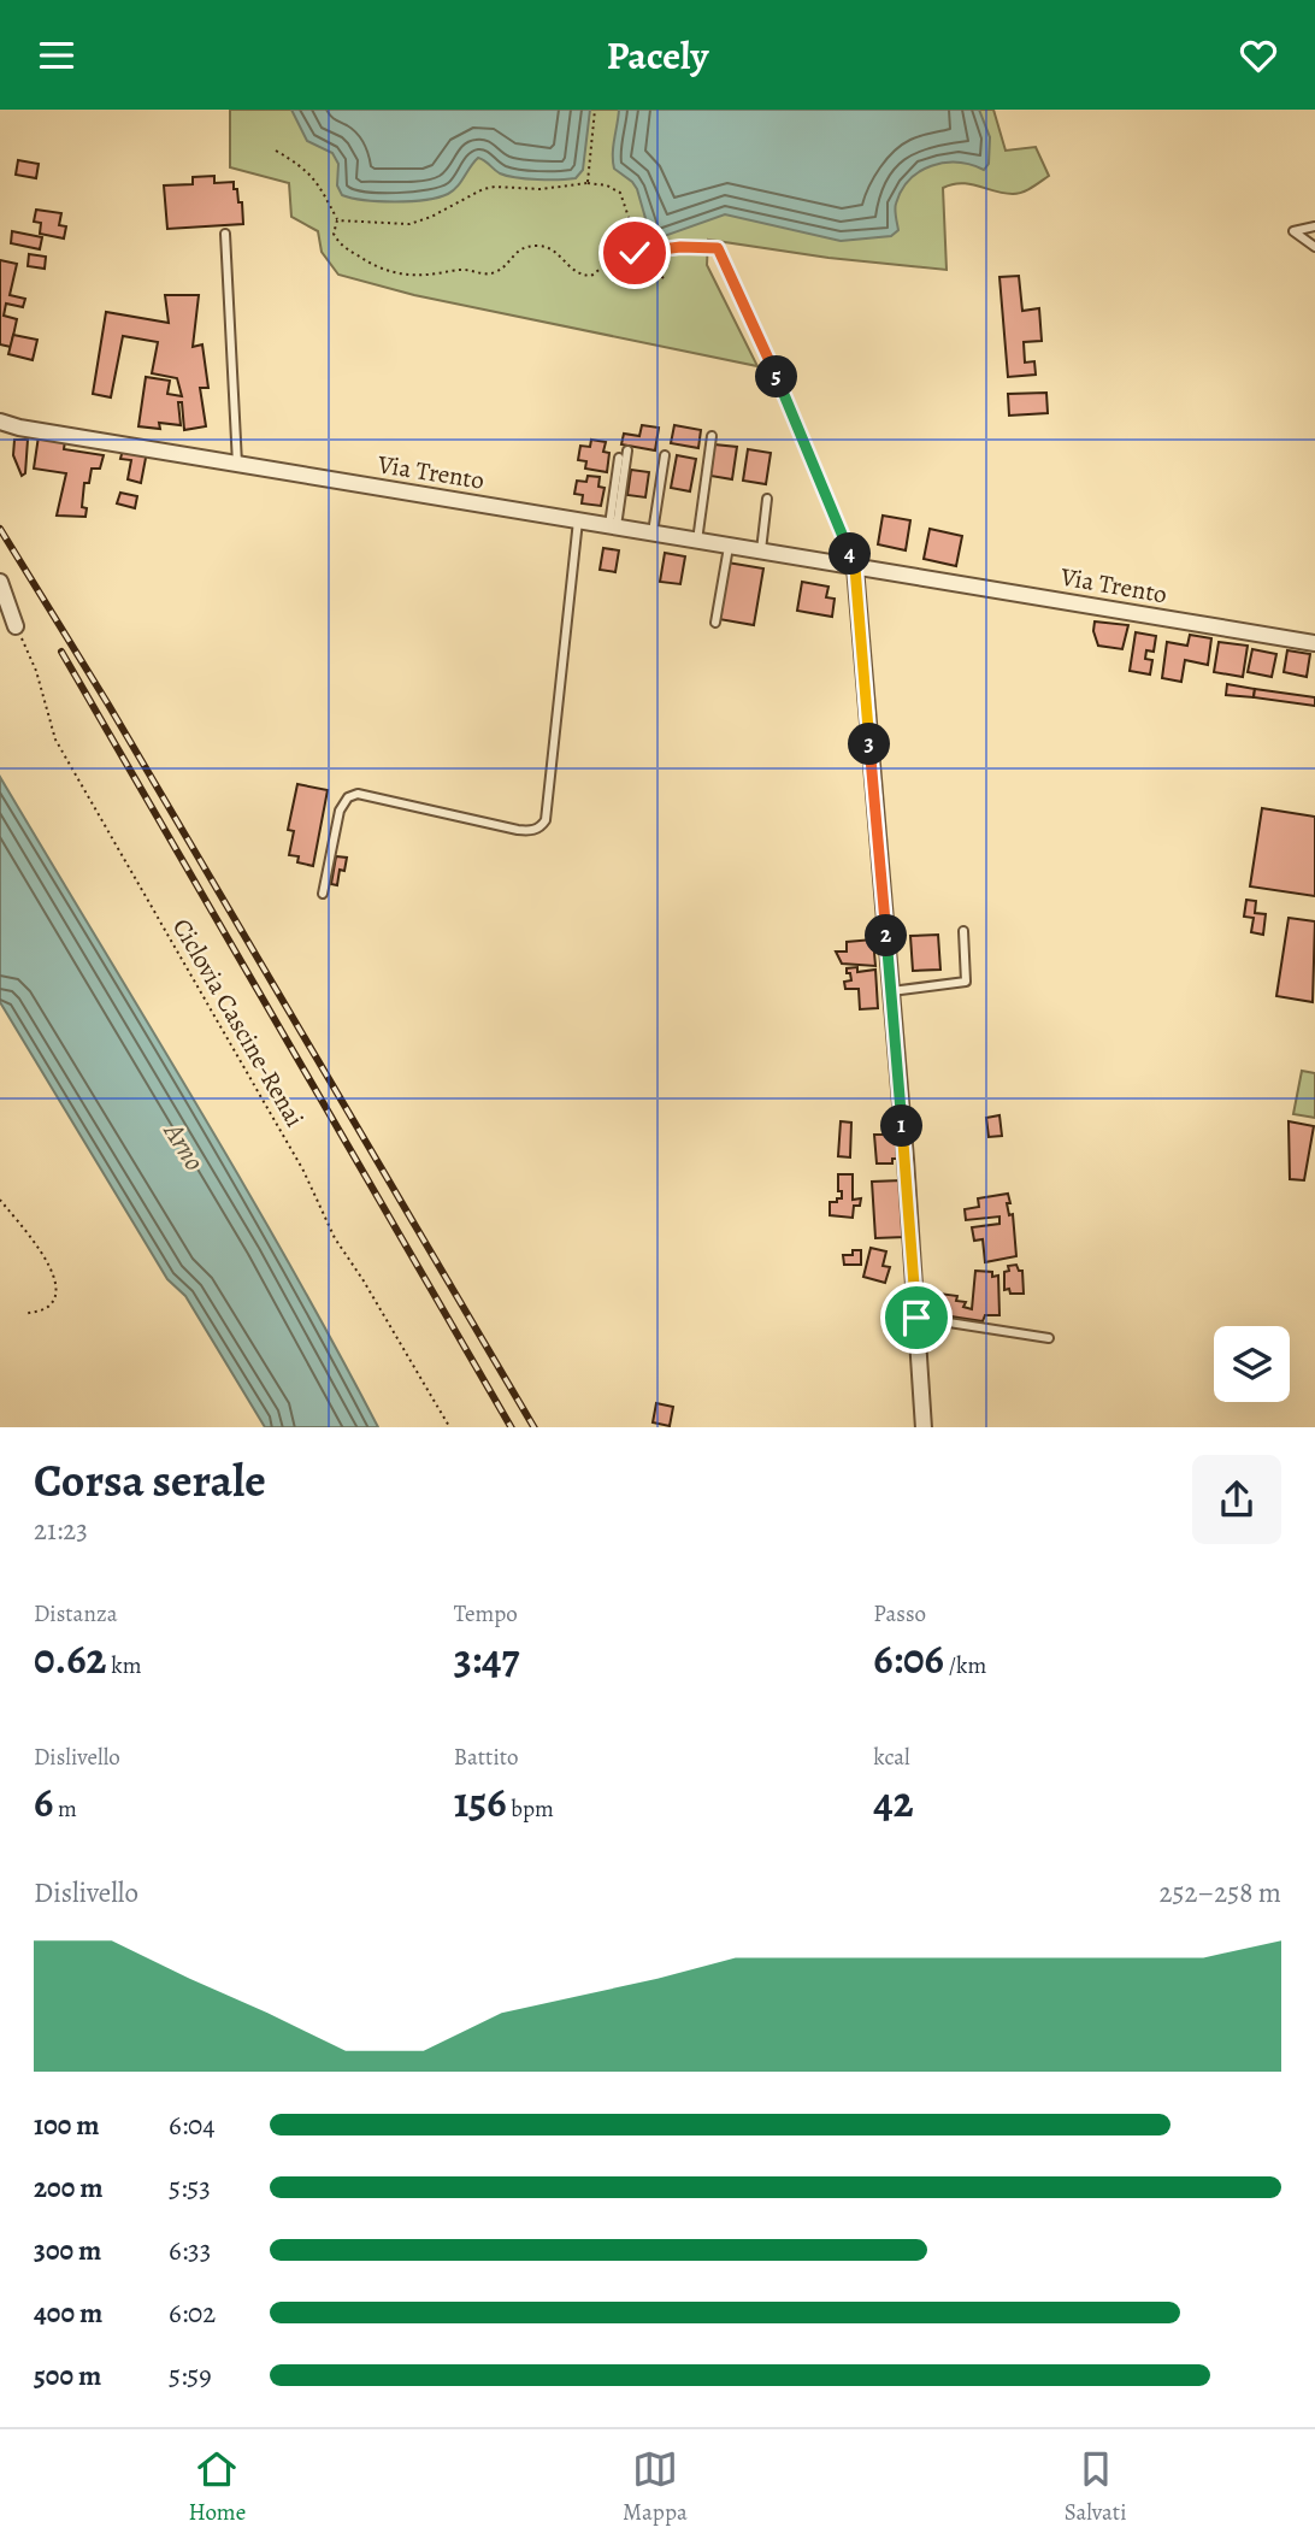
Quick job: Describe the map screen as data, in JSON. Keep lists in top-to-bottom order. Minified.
{"streets":{"street":["Via Trento"],"path":["Ciclovia Cascine-Renai"]},"water":["Arno"],"page":{"header":"Pacely","pins":["5","4","3","2","1"],"heading":["Corsa serale","21:23"],"stats":[["Distanza","0.62 km"],["Tempo","3:47"],["Passo","6:06 /km"],["Dislivello","6 m"],["Battito","156 bpm"],["kcal","42"]],"chart":["Dislivello","252–258 m"],"list":[{"name":"100 m","note":"6:04"},{"name":"200 m","note":"5:53"},{"name":"300 m","note":"6:33"},{"name":"400 m","note":"6:02"},{"name":"500 m","note":"5:59"}],"tabs":["Home","Mappa","Salvati"]}}
